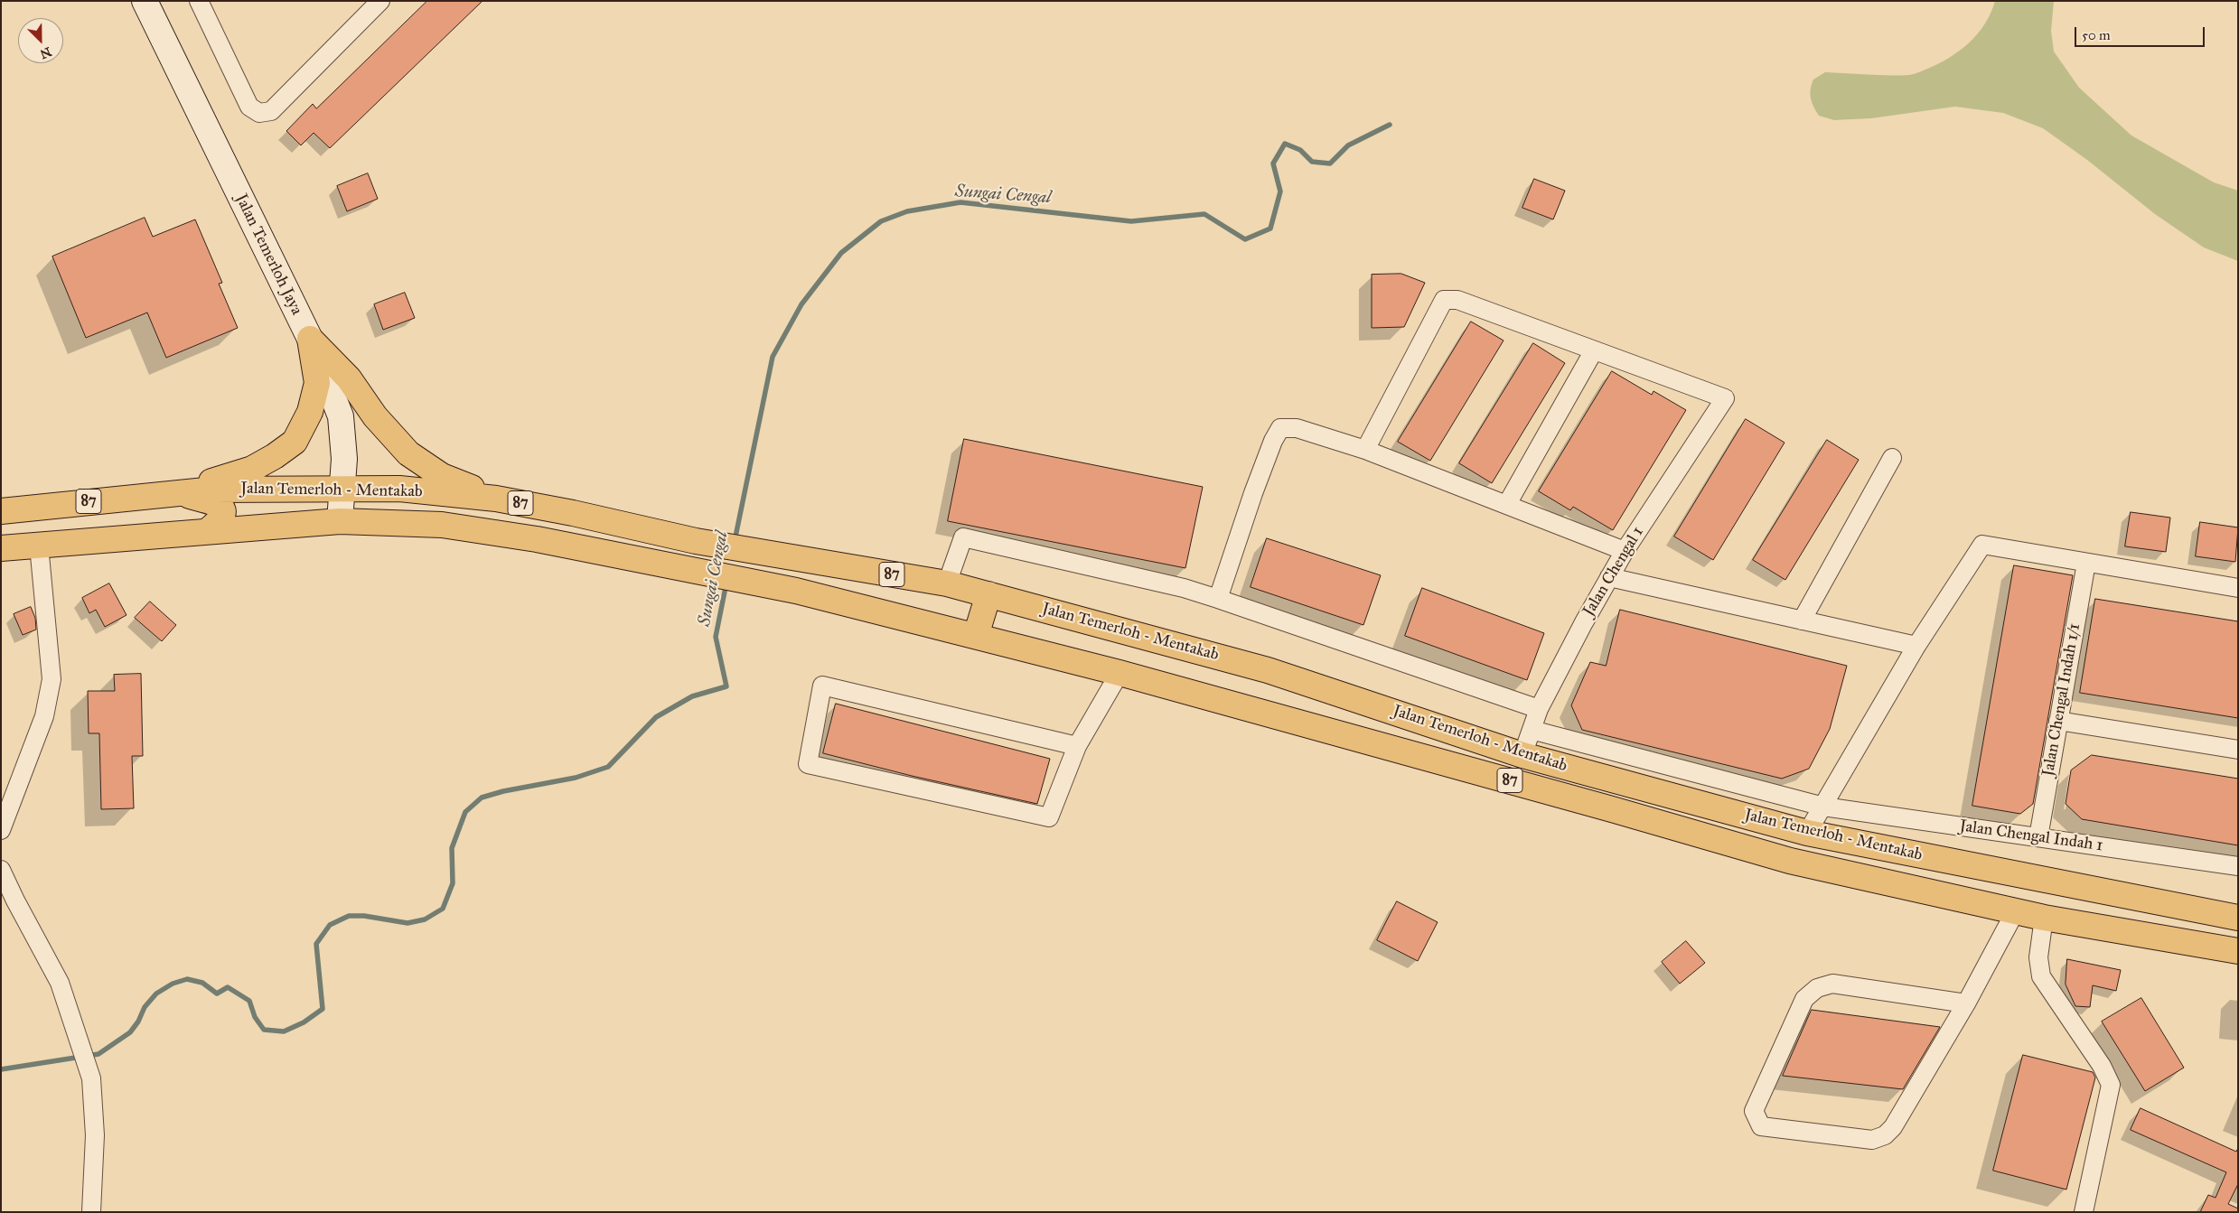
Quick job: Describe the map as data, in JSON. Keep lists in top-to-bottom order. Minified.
{"streets":{"main road":["Jalan Temerloh - Mentakab","87"],"street":["Jalan Temerloh Jaya","Jalan Chengal 1","Jalan Chengal Indah 1/1","Jalan Chengal Indah 1"]},"crossings":[["Jalan Temerloh Jaya","Jalan Temerloh - Mentakab"],["Jalan Temerloh - Mentakab","Jalan Chengal 1"],["Jalan Chengal 1","Jalan Chengal Indah 1"],["Jalan Chengal Indah 1/1","Jalan Chengal Indah 1"]],"water":["Sungai Cengal"],"scale_bar":"50 m","north":"bottom right"}
